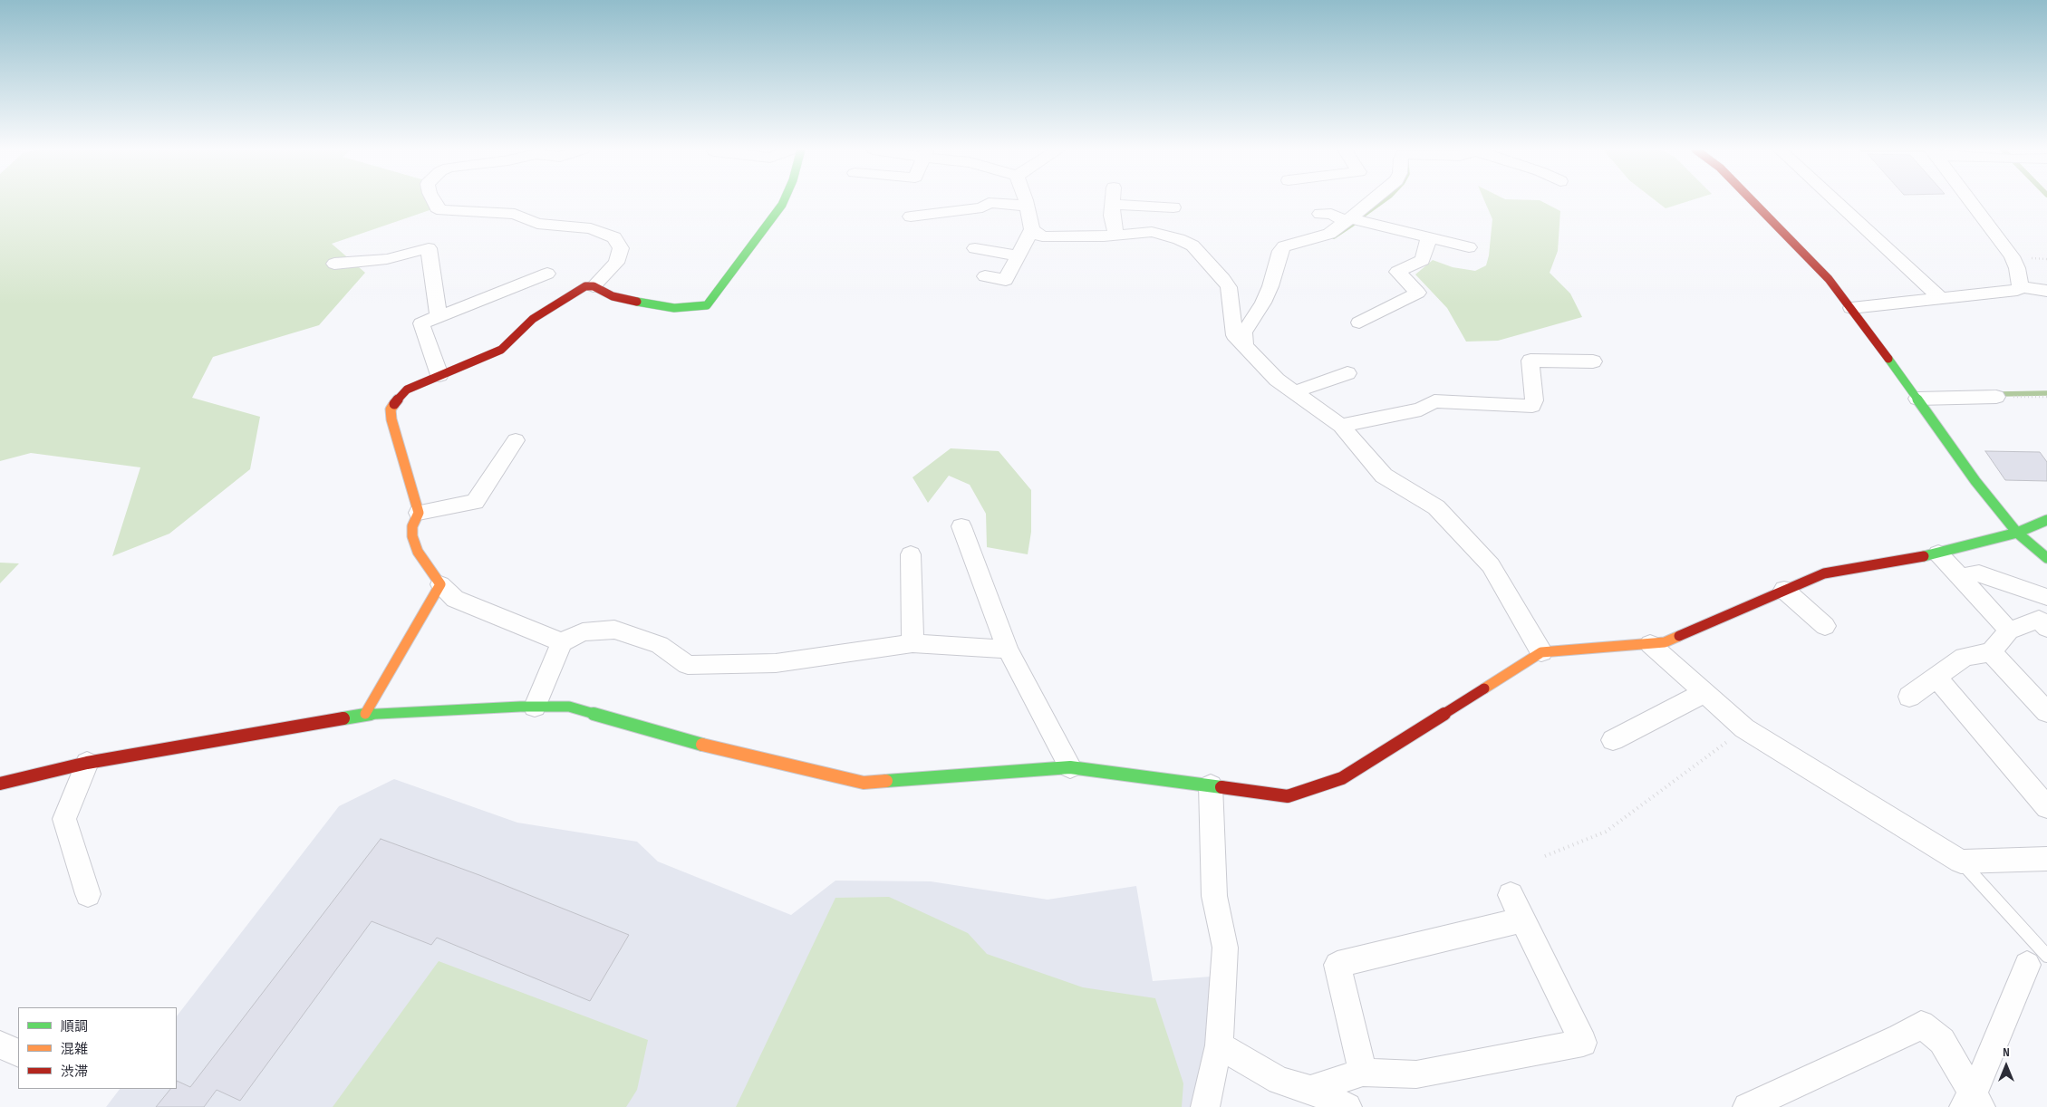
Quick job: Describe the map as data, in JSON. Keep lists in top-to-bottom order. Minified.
{"legend":["順調","混雑","渋滞"],"north":"top"}
